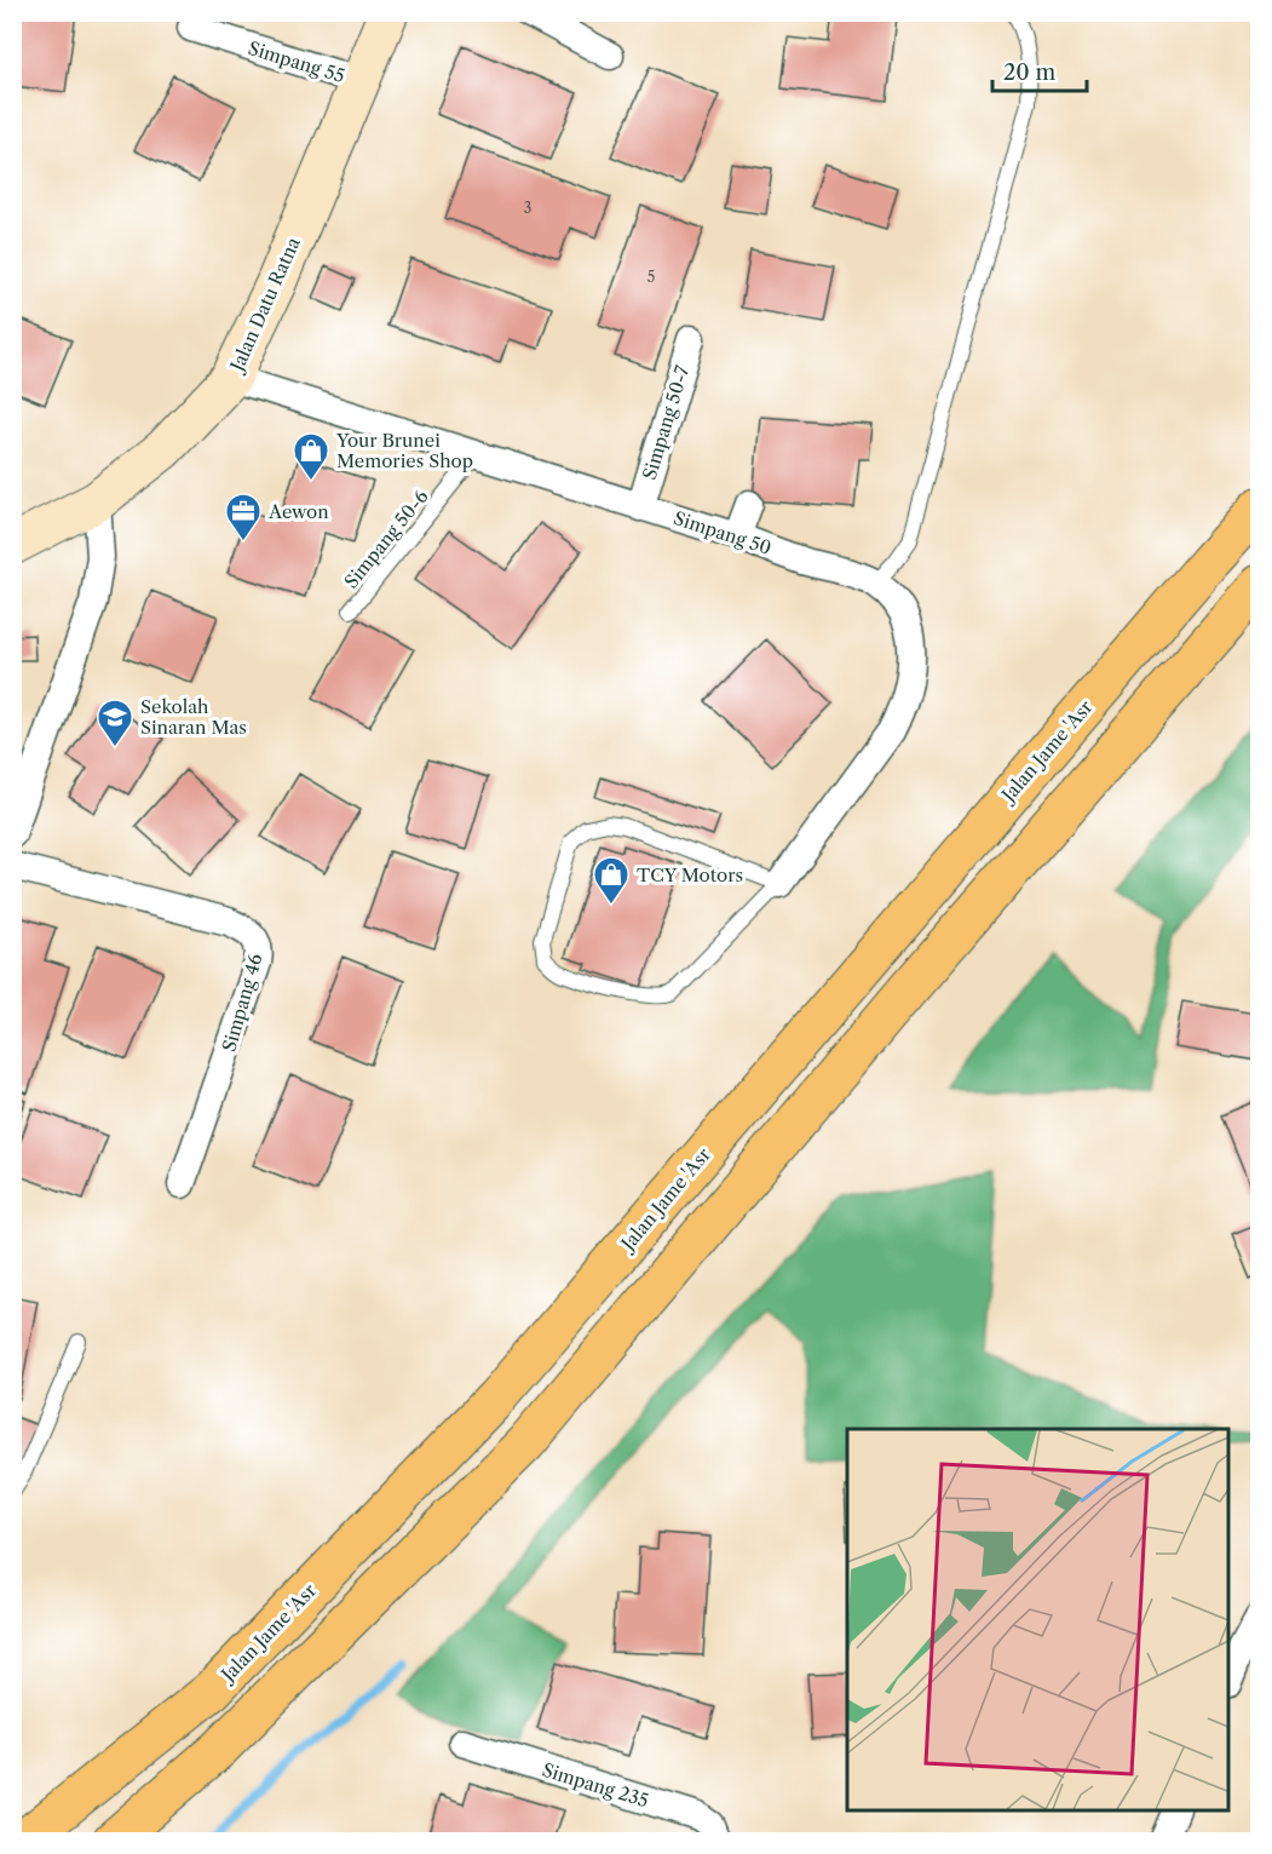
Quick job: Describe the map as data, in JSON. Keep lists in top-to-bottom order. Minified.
{"streets":{"main road":["Jalan Datu Ratna","Jalan Jame 'Asr"],"street":["Simpang 55","Simpang 50-7","Simpang 50","Simpang 46","Simpang 235"],"lane":["Simpang 50-6"]},"crossings":[["Simpang 55","Jalan Datu Ratna"],["Jalan Datu Ratna","Simpang 50"],["Simpang 50-7","Simpang 50"],["Simpang 50","Simpang 50-6"]],"places":{"shop":["Your Brunei Memories Shop","TCY Motors"],"office":["Aewon"],"school or university":["Sekolah Sinaran Mas"]},"house_numbers":["3","5"],"scale_bar":"20 m"}
